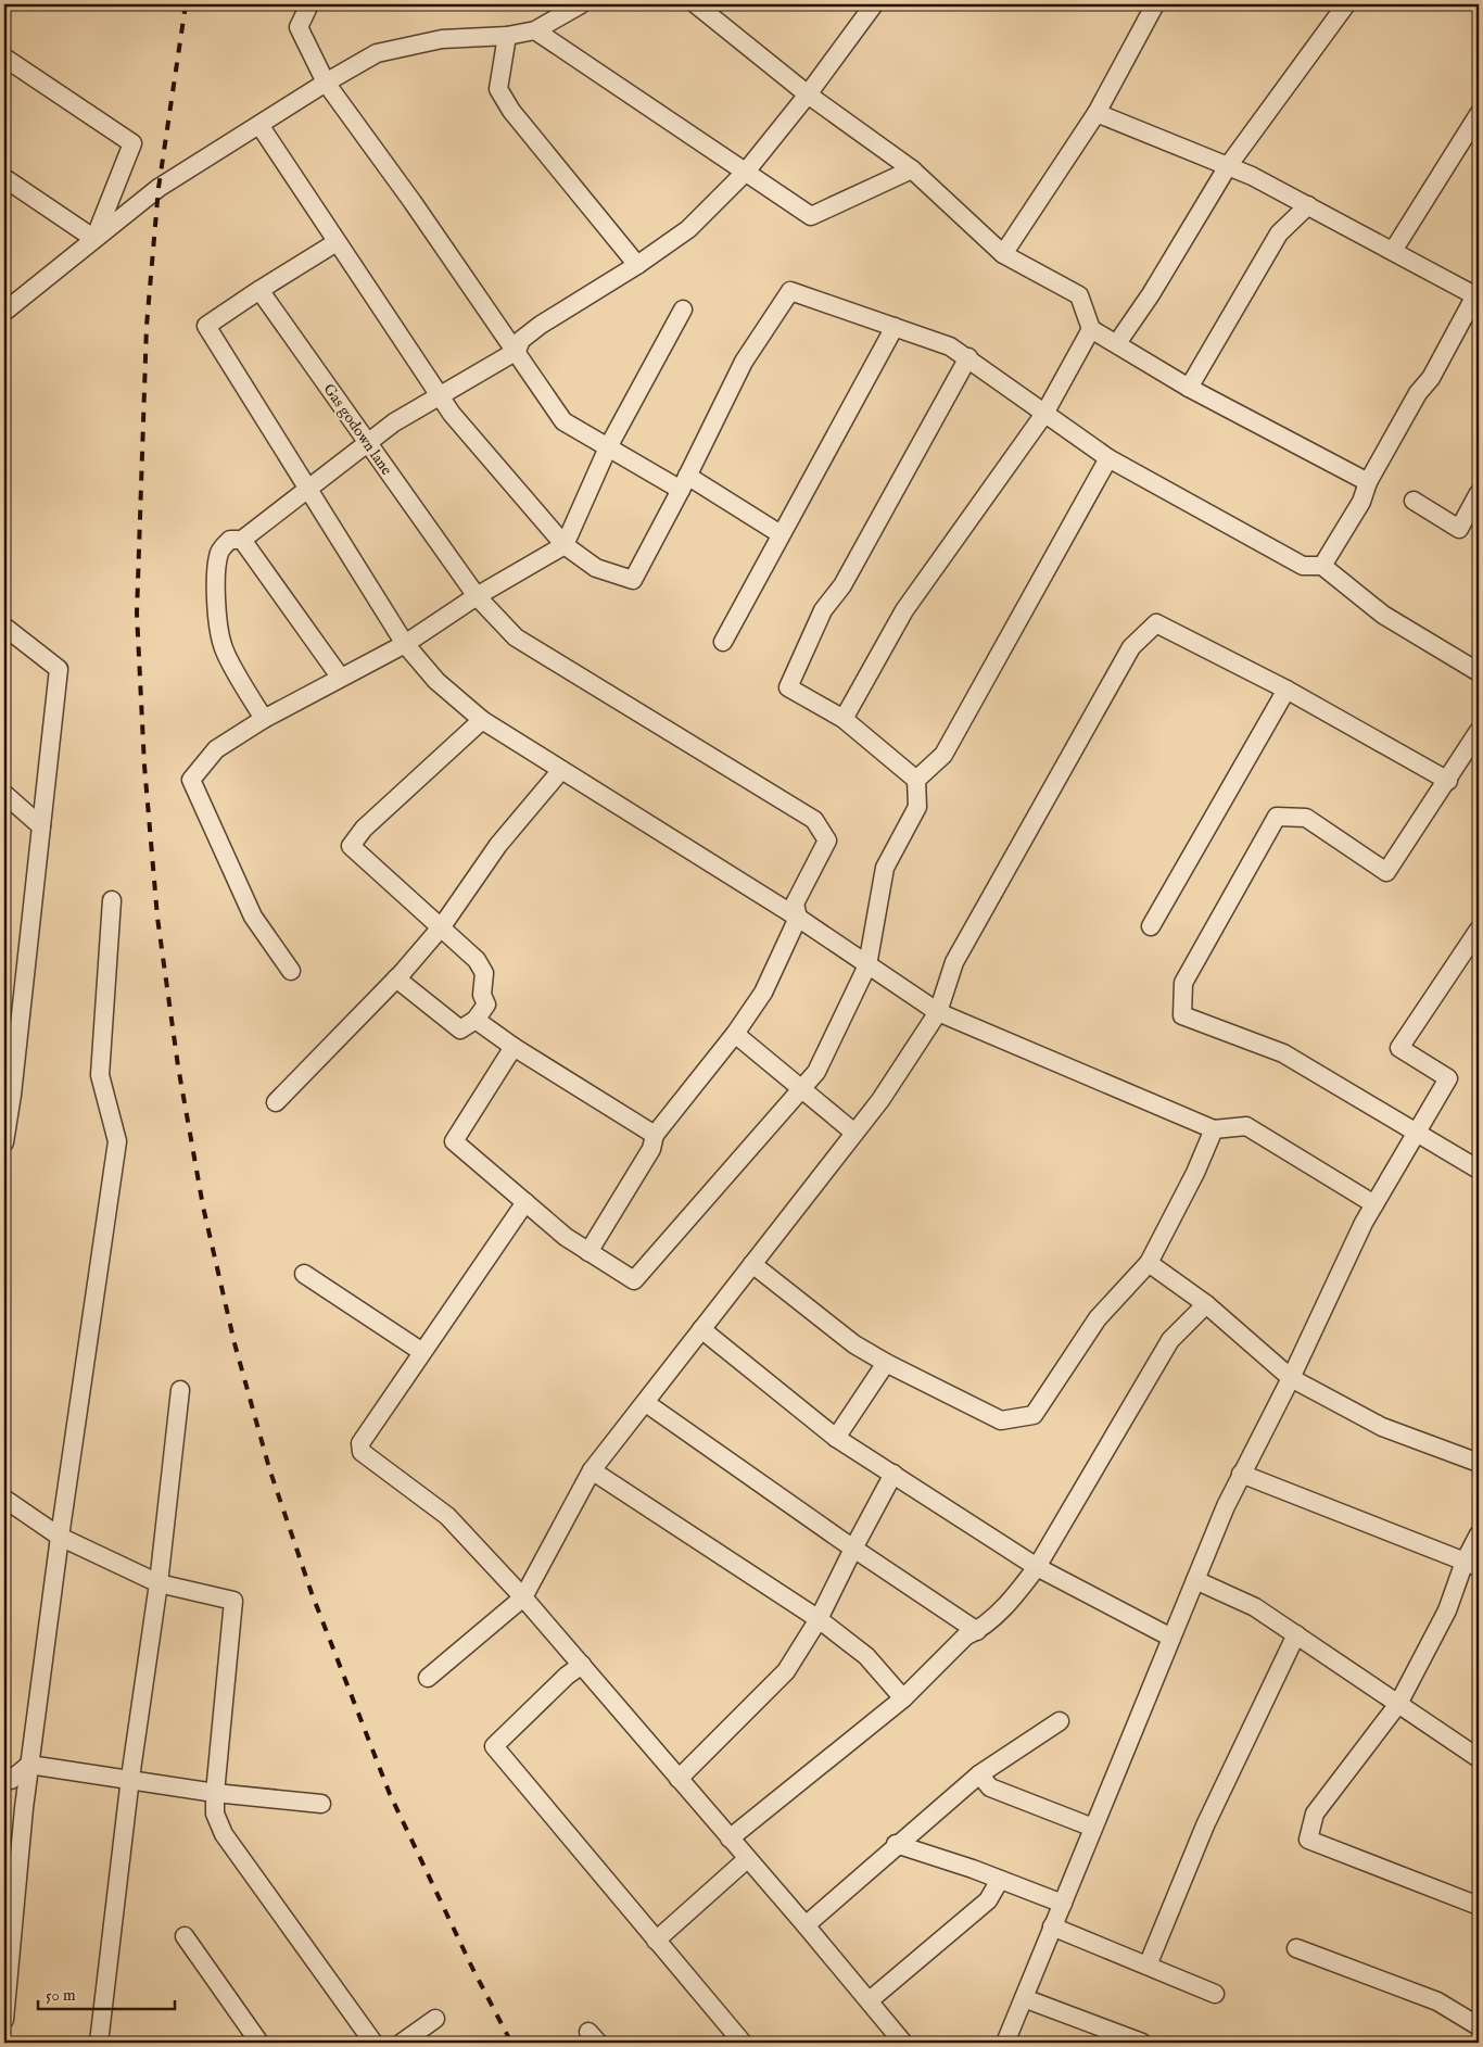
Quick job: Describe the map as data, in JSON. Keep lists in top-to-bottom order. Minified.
{"streets":{"street":["Gas godown lane"]},"scale_bar":"50 m"}
